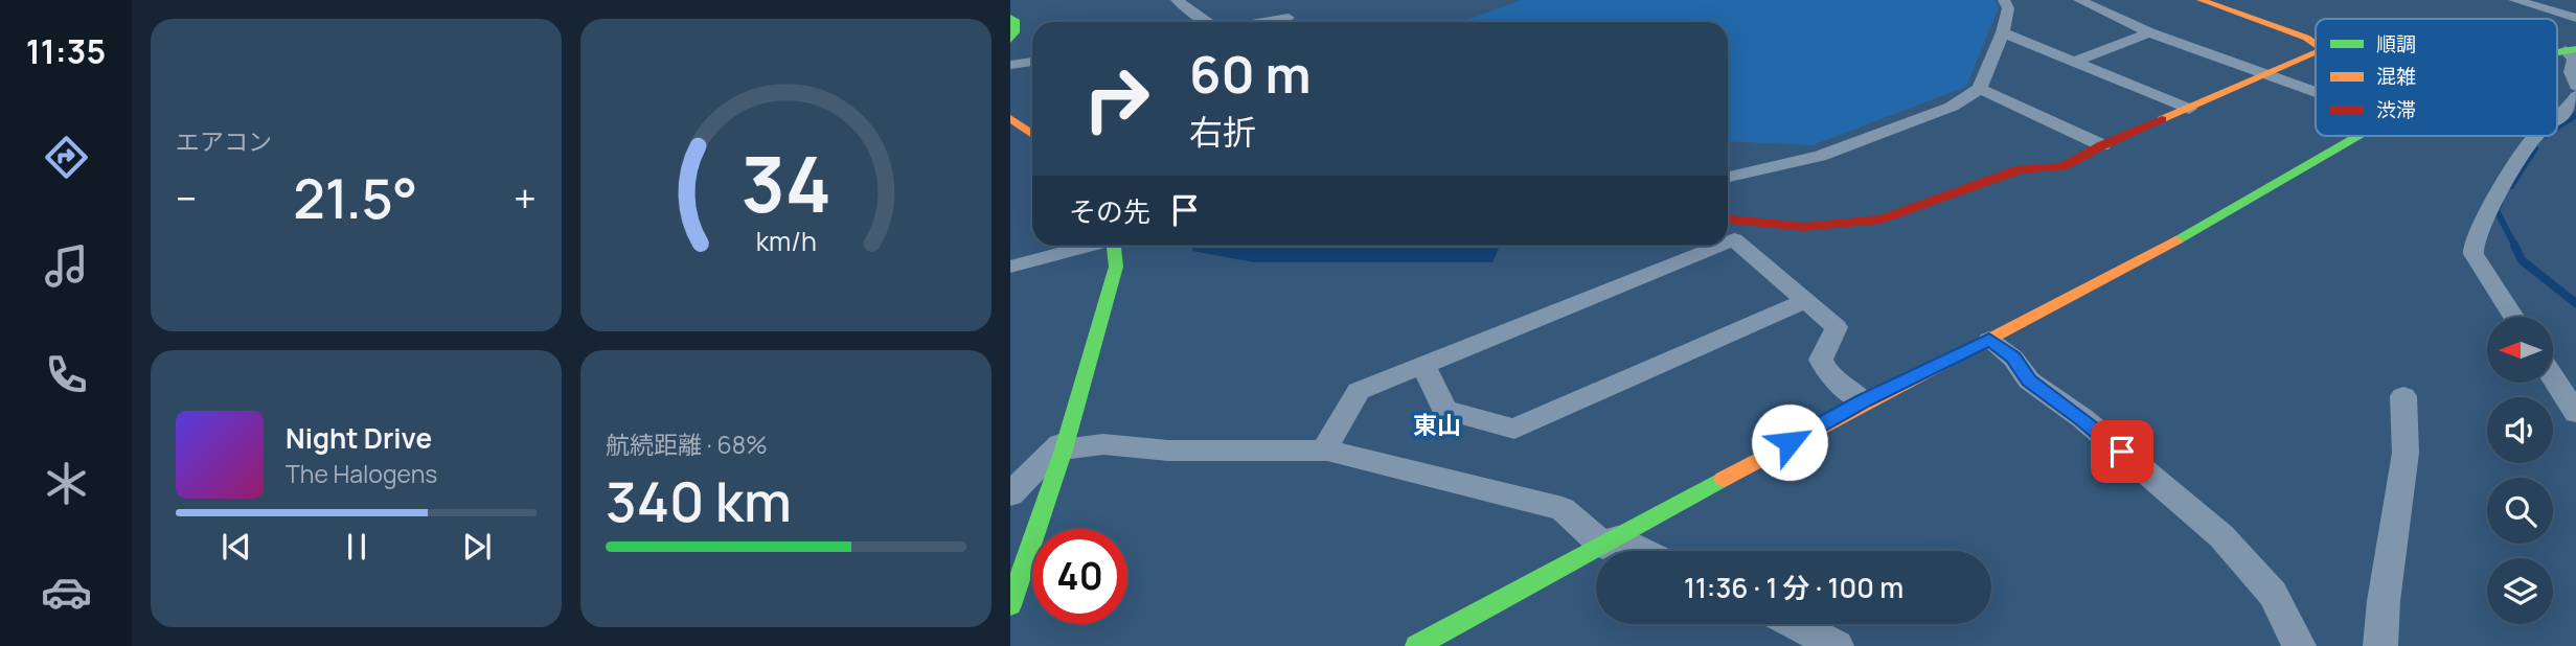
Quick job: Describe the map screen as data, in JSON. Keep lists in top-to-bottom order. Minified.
{"districts":["東山"],"legend":["順調","混雑","渋滞"],"north":"left","page":{"tabs":"11:35","tile":["エアコン",["航続距離 · 68%","340 km"]],"turn":["60 m","右折"],"heat":["−","21.5°","+"],"then":"その先","song":["Night Drive","The Halogens"],"limit":"40","trip":"11:36 · 1 分 · 100 m","gauge":["34","km/h"]}}
